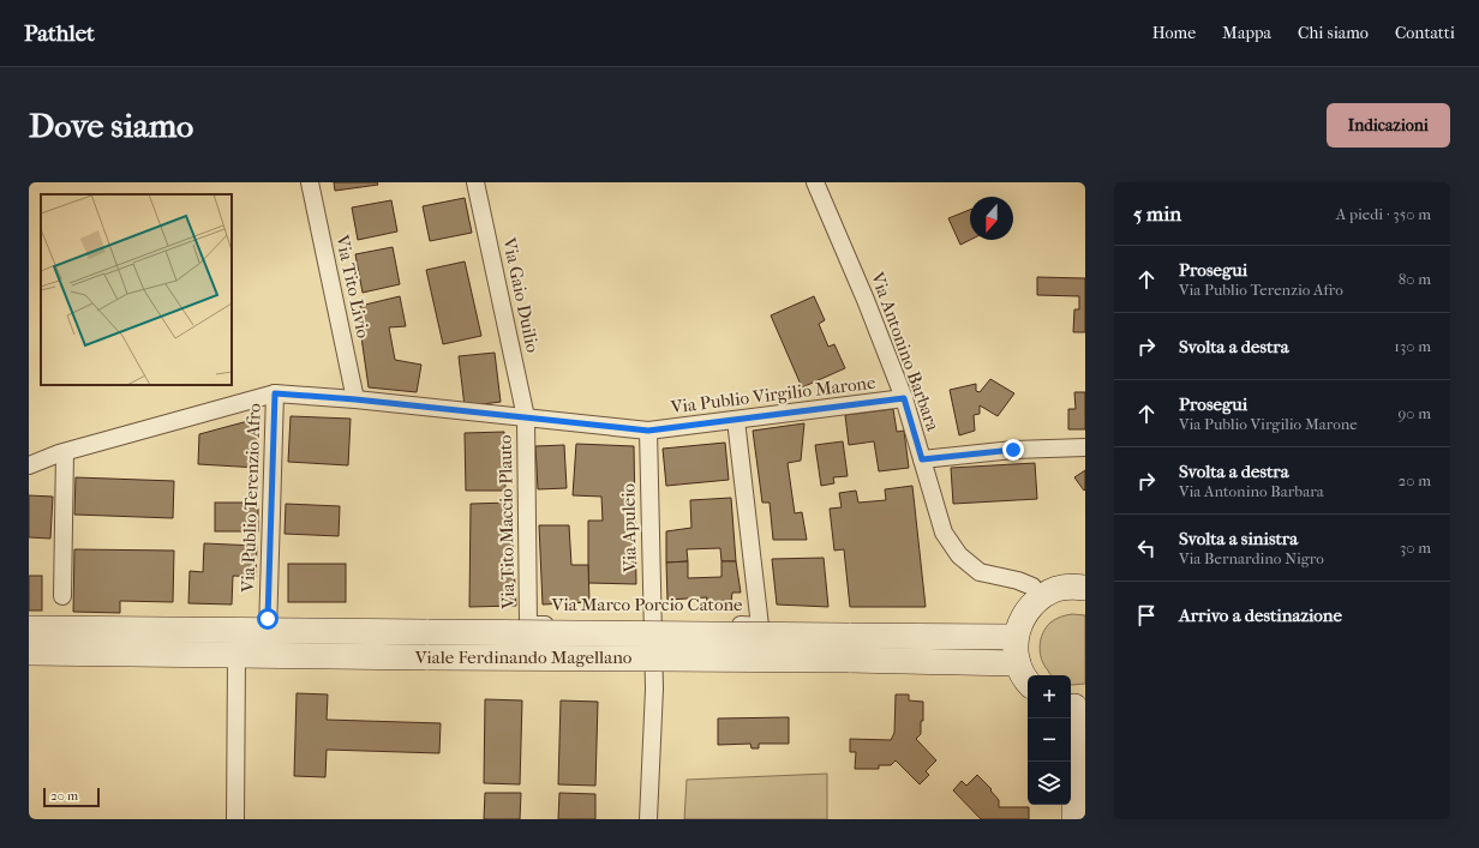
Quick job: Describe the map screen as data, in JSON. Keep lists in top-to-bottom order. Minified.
{"streets":{"street":["Via Tito Livio","Via Gaio Duilio","Via Antonino Barbara","Via Publio Virgilio Marone","Via Publio Terenzio Afro","Via Tito Maccio Plauto","Via Apuleio","Via Marco Porcio Catone","Viale Ferdinando Magellano"]},"crossings":[["Via Tito Livio","Via Publio Virgilio Marone"],["Via Gaio Duilio","Via Publio Virgilio Marone"],["Via Gaio Duilio","Via Tito Maccio Plauto"],["Via Antonino Barbara","Via Publio Virgilio Marone"],["Via Publio Virgilio Marone","Via Publio Terenzio Afro"],["Via Publio Virgilio Marone","Via Tito Maccio Plauto"],["Via Publio Virgilio Marone","Via Apuleio"],["Via Publio Virgilio Marone","Via Marco Porcio Catone"],["Via Publio Terenzio Afro","Viale Ferdinando Magellano"],["Via Tito Maccio Plauto","Via Marco Porcio Catone"],["Via Apuleio","Via Marco Porcio Catone"]],"scale_bar":"20 m","north":"bottom","page":{"header":"Pathlet","nav":["Home","Mappa","Chi siamo","Contatti"],"buttons":"Indicazioni","title":"Dove siamo","heading":["5 min","A piedi · 350 m"],"list":[["Prosegui","Via Publio Terenzio Afro","80 m"],["Svolta a destra","130 m"],["Prosegui","Via Publio Virgilio Marone","90 m"],["Svolta a destra","Via Antonino Barbara","20 m"],["Svolta a sinistra","Via Bernardino Nigro","30 m"],"Arrivo a destinazione"],"map_buttons":["+","−"],"scale":"20 m"}}
